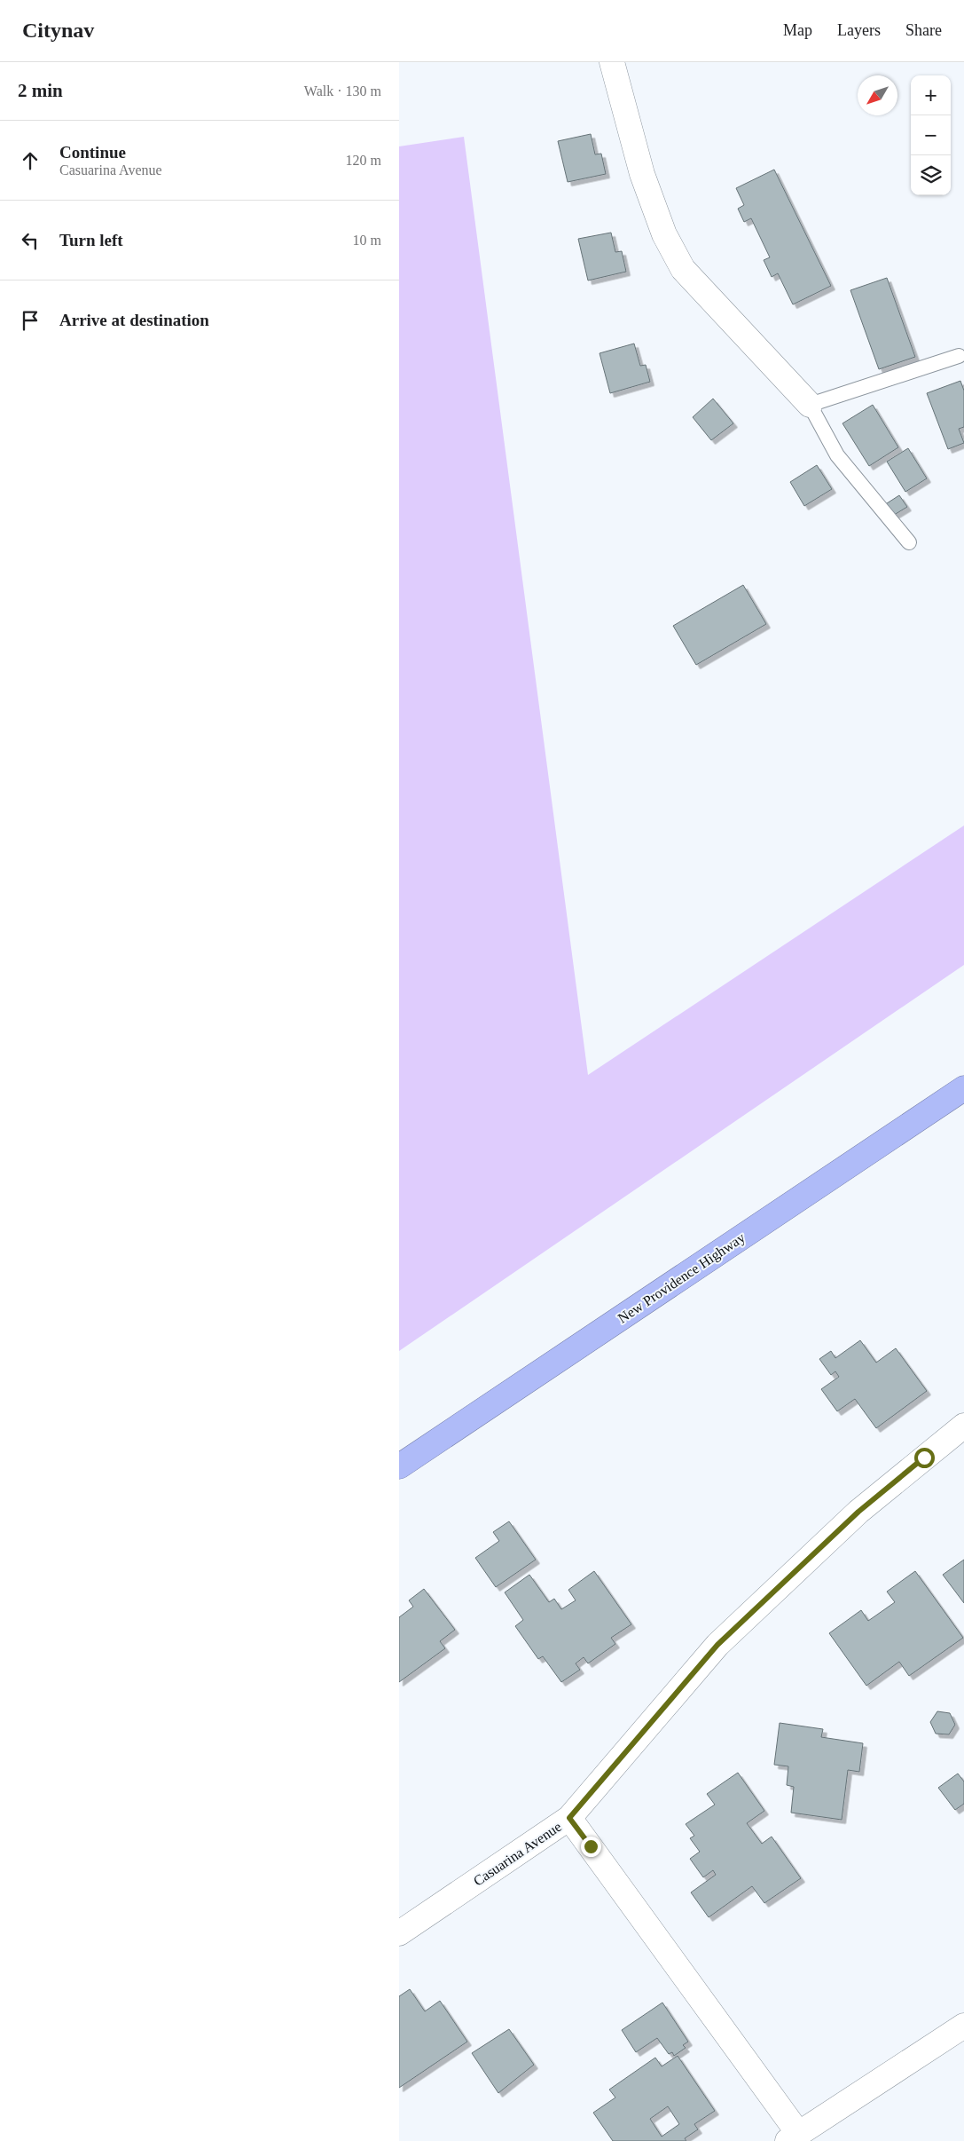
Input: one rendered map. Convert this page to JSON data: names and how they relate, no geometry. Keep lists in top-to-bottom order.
{
  "streets": {
    "highway": ["New Providence Highway"],
    "street": ["Casuarina Avenue"]
  },
  "north": "bottom left",
  "page": {
    "header": "Citynav",
    "nav": ["Map", "Layers", "Share"],
    "heading": ["2 min", "Walk · 130 m"],
    "map_buttons": ["+", "−"],
    "list": [
      ["Continue", "Casuarina Avenue", "120 m"],
      ["Turn left", "10 m"],
      "Arrive at destination"
    ]
  }
}
